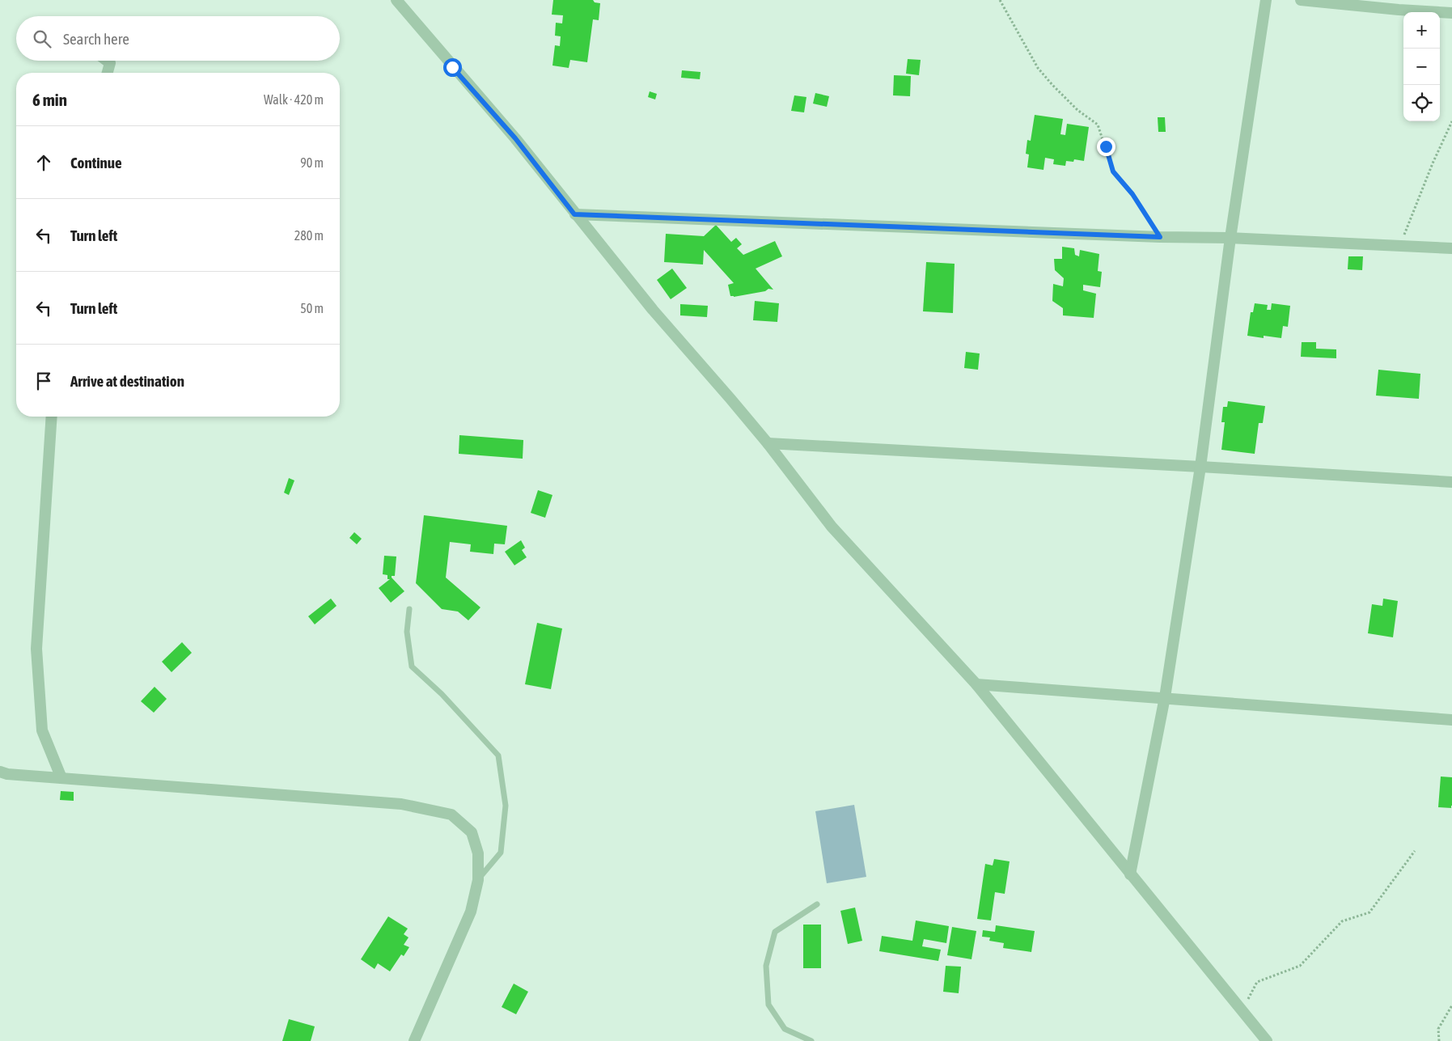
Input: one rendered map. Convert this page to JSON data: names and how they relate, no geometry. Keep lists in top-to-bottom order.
{
  "page": {
    "map_buttons": ["+", "−"],
    "search": "Search here",
    "heading": ["6 min", "Walk · 420 m"],
    "list": [
      ["Continue", "90 m"],
      ["Turn left", "280 m"],
      ["Turn left", "50 m"],
      "Arrive at destination"
    ]
  }
}
